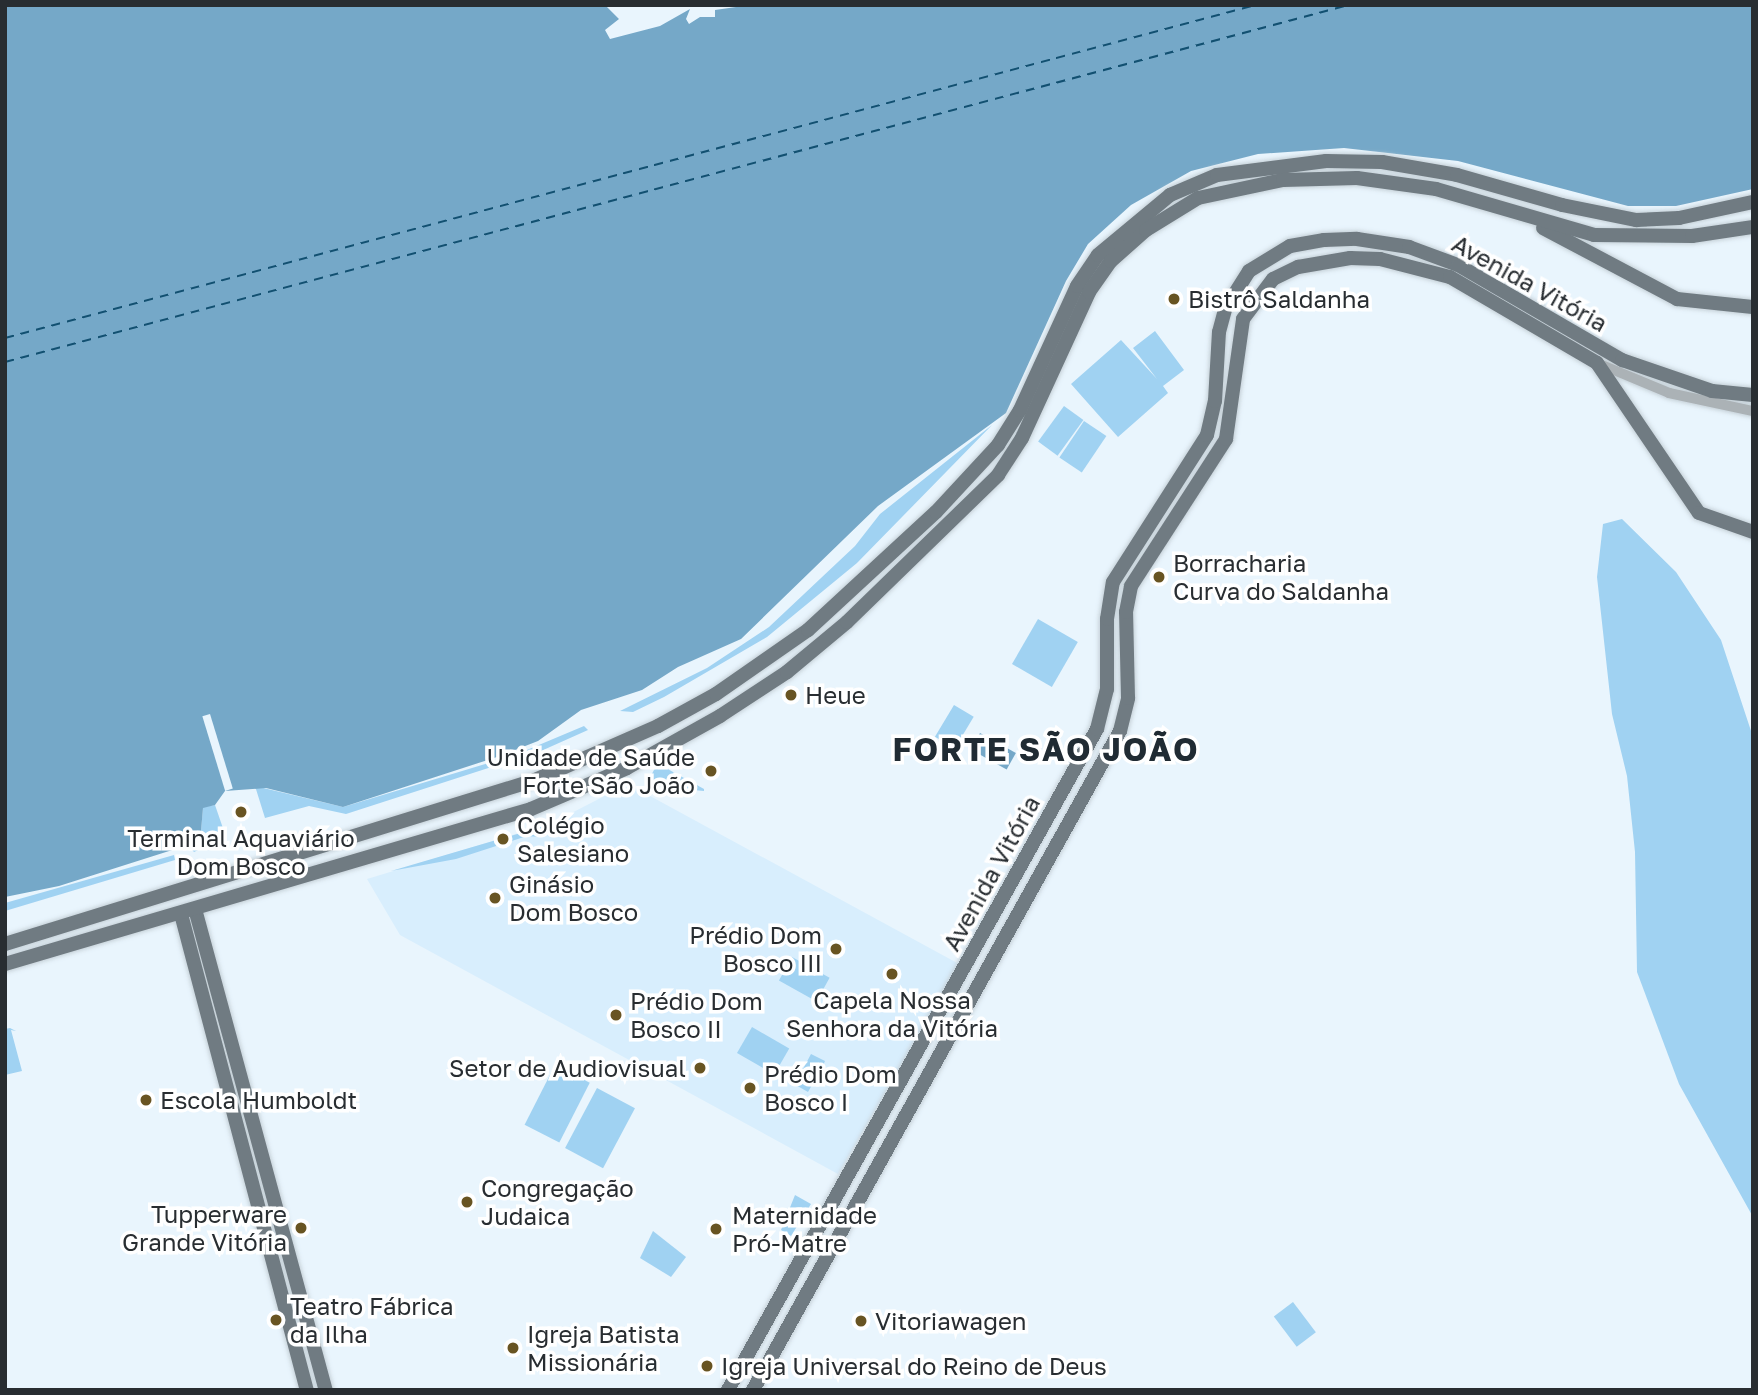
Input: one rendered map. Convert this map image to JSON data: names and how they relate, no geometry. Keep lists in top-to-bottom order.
{
  "streets": {
    "main road": ["Avenida Vitória"]
  },
  "districts": ["FORTE SÃO JOÃO"],
  "places": [
    "Bistrô Saldanha",
    "Borracharia Curva do Saldanha",
    "Heue",
    "Unidade de Saúde Forte São João",
    "Terminal Aquaviário Dom Bosco",
    "Colégio Salesiano",
    "Ginásio Dom Bosco",
    "Prédio Dom Bosco III",
    "Capela Nossa Senhora da Vitória",
    "Prédio Dom Bosco II",
    "Setor de Audiovisual",
    "Prédio Dom Bosco I",
    "Escola Humboldt",
    "Congregação Judaica",
    "Tupperware Grande Vitória",
    "Maternidade Pró-Matre",
    "Teatro Fábrica da Ilha",
    "Vitoriawagen",
    "Igreja Batista Missionária",
    "Igreja Universal do Reino de Deus"
  ]
}
